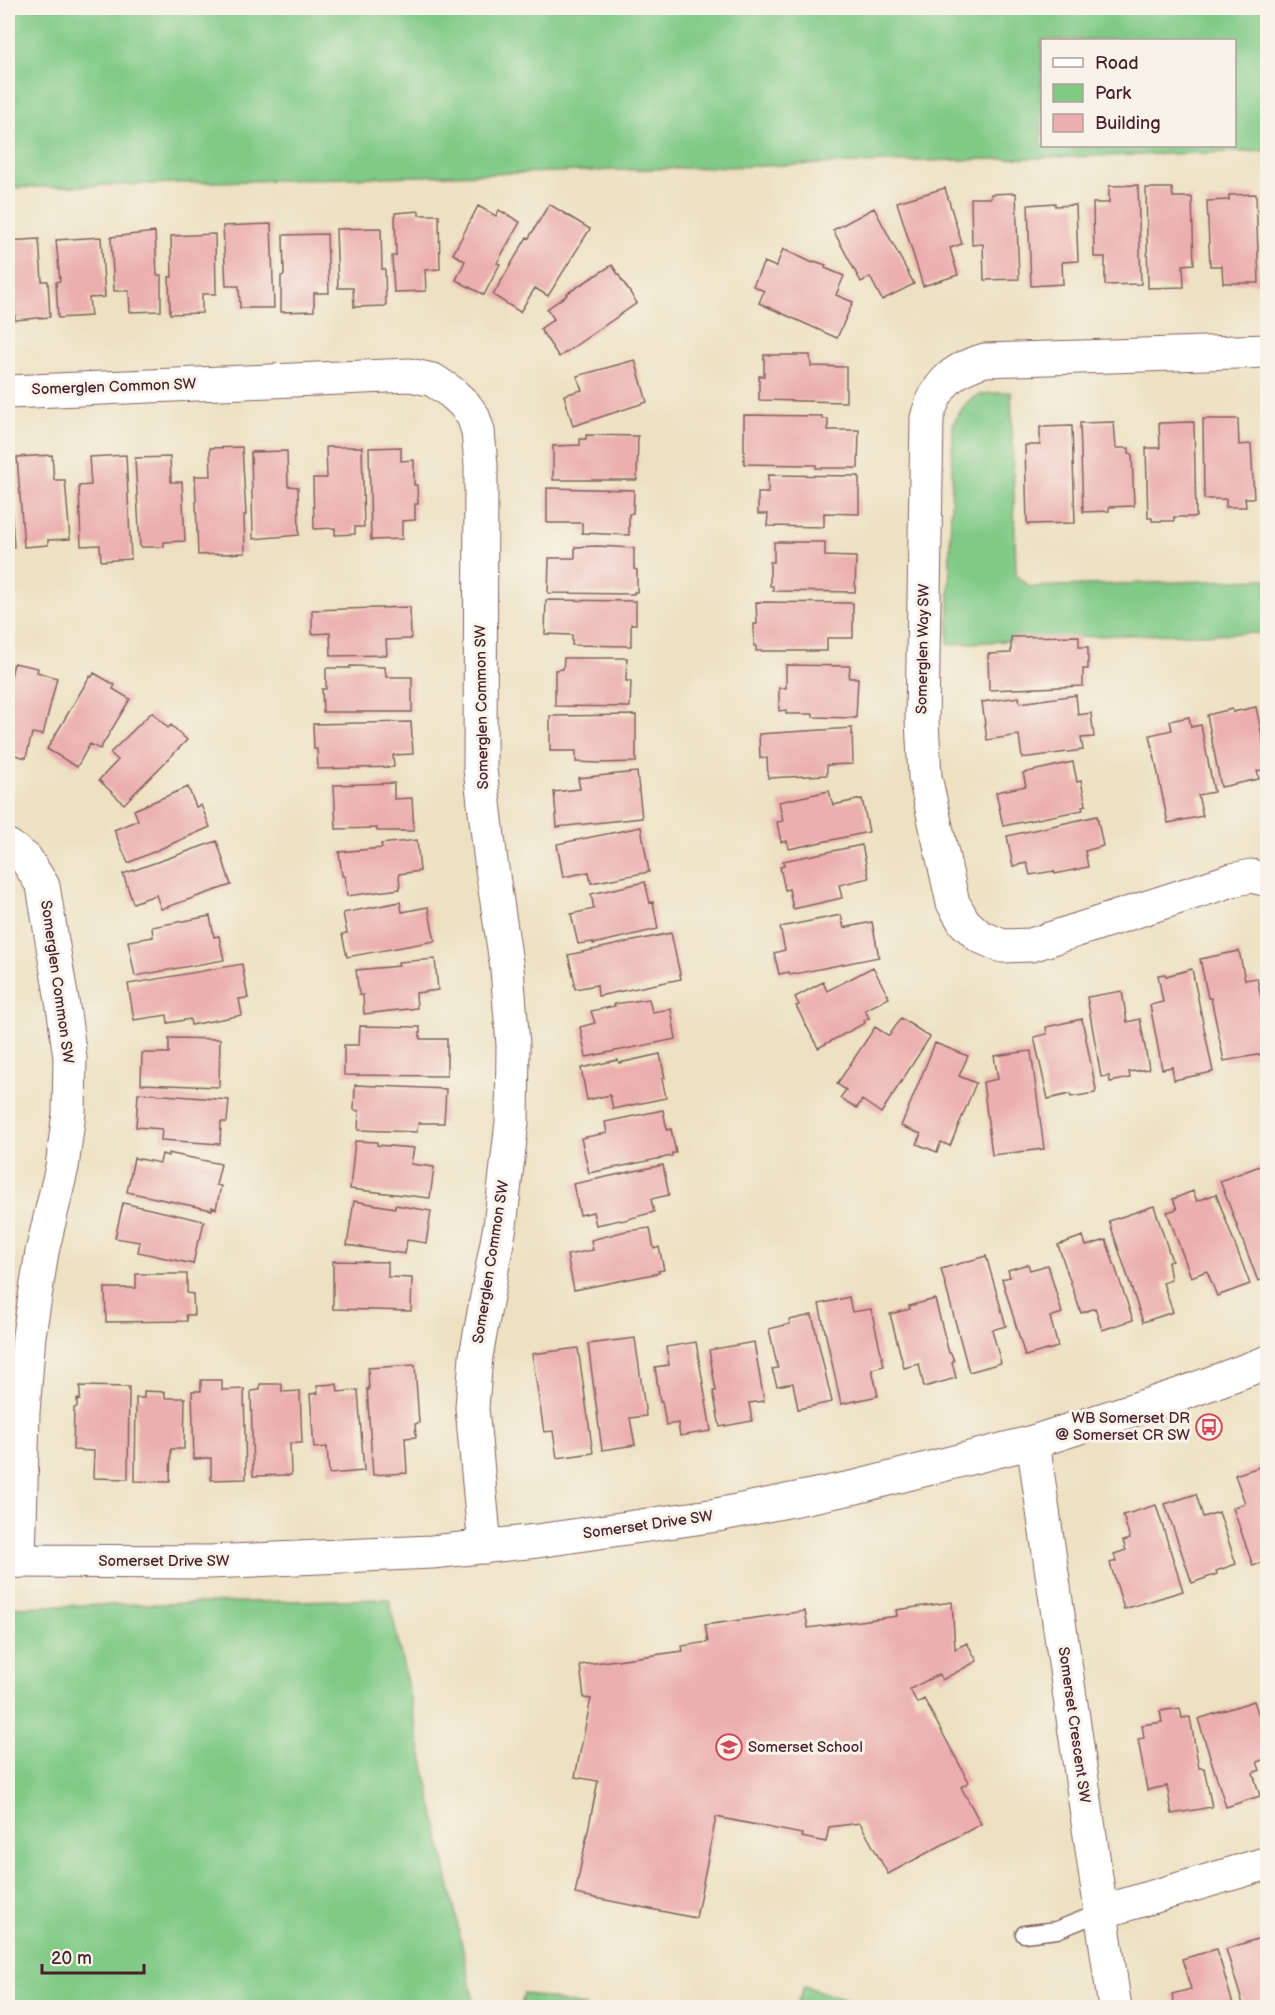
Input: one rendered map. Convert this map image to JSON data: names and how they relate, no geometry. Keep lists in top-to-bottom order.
{
  "streets": {
    "street": [
      "Somerglen Common SW",
      "Somerglen Way SW",
      "Somerset Drive SW",
      "Somerset Crescent SW"
    ]
  },
  "crossings": [
    ["Somerglen Common SW", "Somerset Drive SW"],
    ["Somerset Drive SW", "Somerset Crescent SW"]
  ],
  "places": {
    "bus stop": ["WB Somerset DR @ Somerset CR SW"],
    "school or university": ["Somerset School"]
  },
  "legend": ["Road", "Park", "Building"],
  "scale_bar": "20 m"
}
